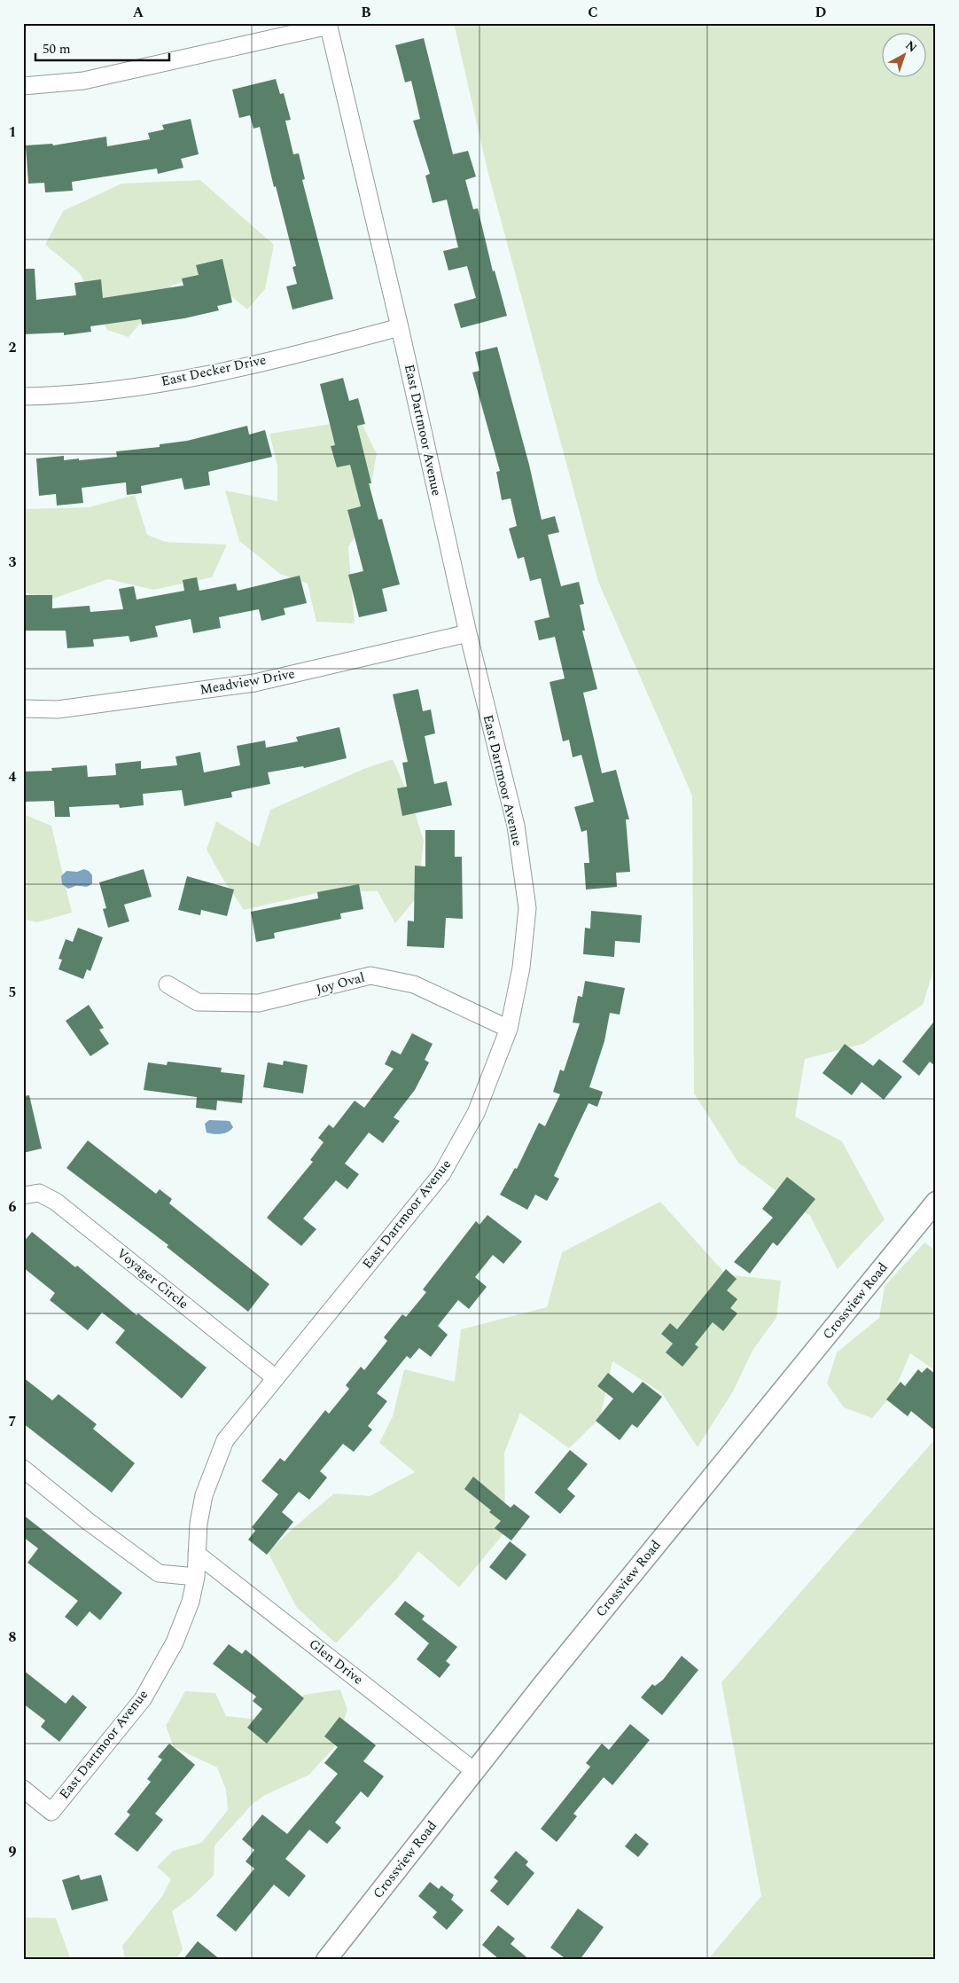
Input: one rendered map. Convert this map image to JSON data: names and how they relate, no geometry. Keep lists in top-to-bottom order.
{
  "streets": {
    "street": [
      "East Decker Drive",
      "East Dartmoor Avenue",
      "Meadview Drive",
      "Joy Oval",
      "Voyager Circle",
      "Crossview Road",
      "Glen Drive"
    ]
  },
  "crossings": [
    ["East Decker Drive", "East Dartmoor Avenue"],
    ["East Dartmoor Avenue", "Meadview Drive"],
    ["East Dartmoor Avenue", "Joy Oval"],
    ["East Dartmoor Avenue", "Voyager Circle"],
    ["East Dartmoor Avenue", "Glen Drive"],
    ["Crossview Road", "Glen Drive"]
  ],
  "scale_bar": "50 m",
  "north": "top right",
  "grid": {
    "columns": [
      "A",
      "B",
      "C",
      "D"
    ],
    "rows": [
      "1",
      "2",
      "3",
      "4",
      "5",
      "6",
      "7",
      "8",
      "9"
    ]
  }
}
